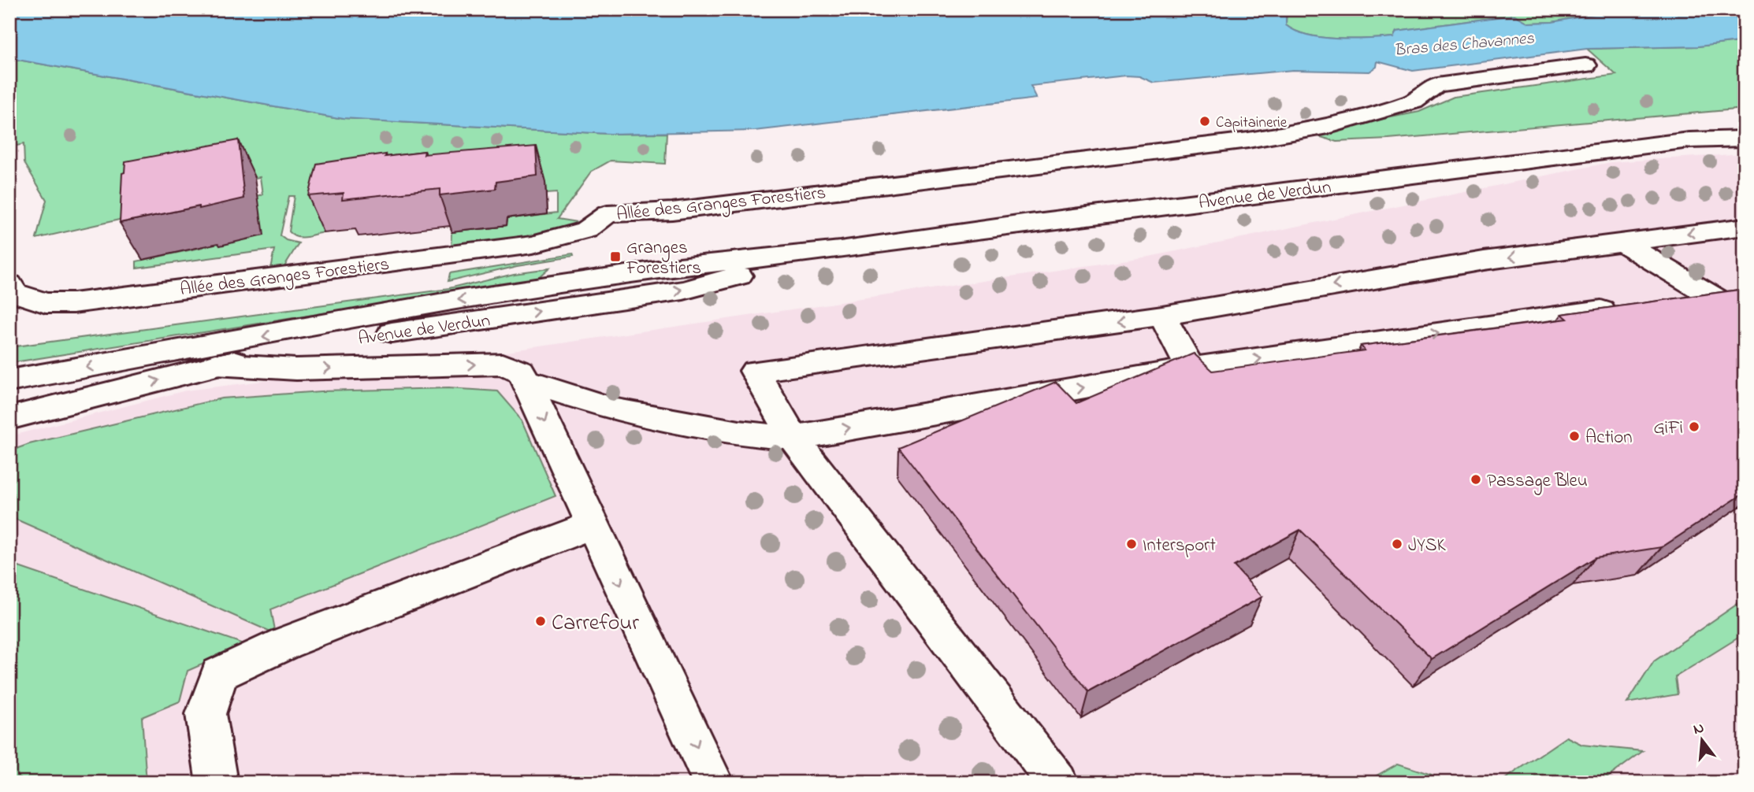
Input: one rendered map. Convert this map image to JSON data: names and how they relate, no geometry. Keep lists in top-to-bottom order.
{
  "streets": {
    "main road": ["Avenue de Verdun", "Allée des Granges Forestiers"]
  },
  "water": ["Bras des Chavannes"],
  "places": {
    "other": [
      "Capitainerie",
      "GiFi",
      "Action",
      "Passage Bleu",
      "Intersport",
      "JYSK",
      "Carrefour"
    ],
    "transit": ["Granges Forestiers"]
  },
  "north": "top"
}
